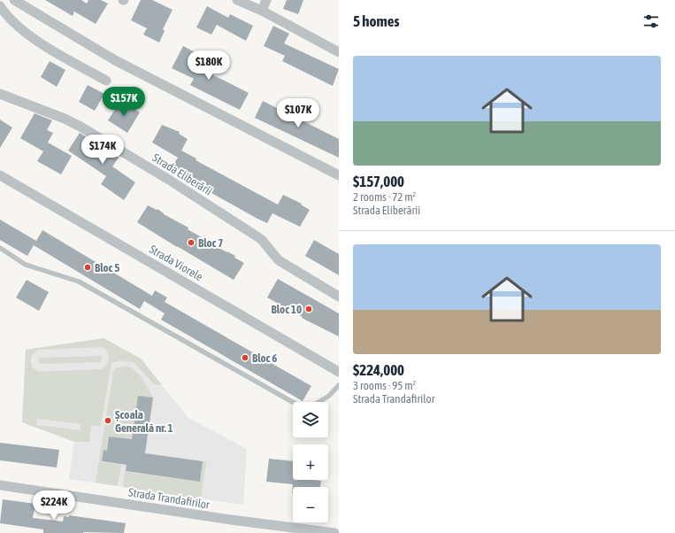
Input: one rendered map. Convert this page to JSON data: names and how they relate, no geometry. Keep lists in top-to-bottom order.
{
  "streets": {
    "street": ["Strada Eliberării", "Strada Viorele", "Strada Trandafirilor"]
  },
  "places": [
    "Bloc 7",
    "Bloc 5",
    "Bloc 10",
    "Bloc 6",
    "Școala Generală nr. 1"
  ],
  "page": {
    "heading": "5 homes",
    "list": [
      {
        "name": "$157,000",
        "note": "2 rooms · 72 m² · Strada Eliberării"
      },
      {
        "name": "$224,000",
        "note": "3 rooms · 95 m² · Strada Trandafirilor"
      }
    ],
    "price": [
      "$180K",
      "$157K",
      "$107K",
      "$174K",
      "$224K"
    ],
    "map_buttons": ["+", "−"]
  }
}
